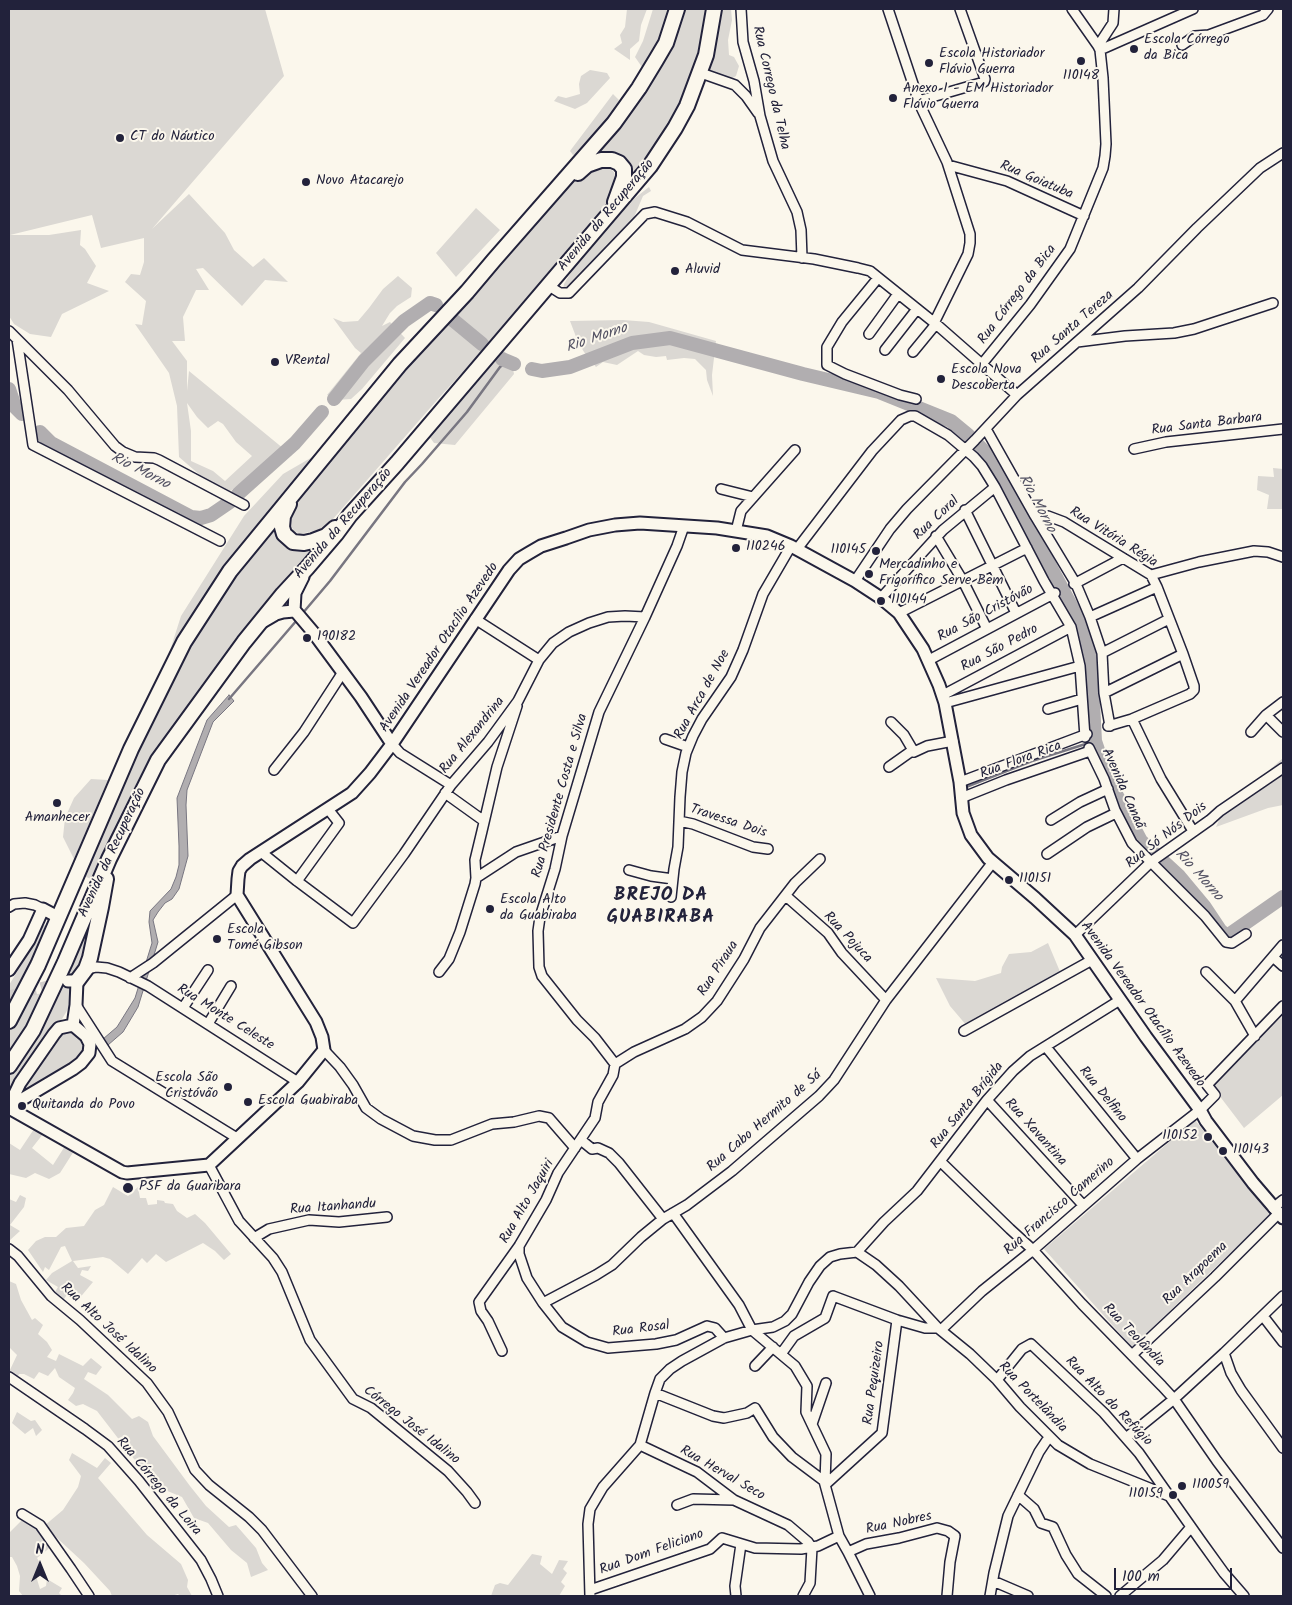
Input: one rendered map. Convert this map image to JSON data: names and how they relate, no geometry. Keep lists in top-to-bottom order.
{
  "streets": {
    "highway": ["Avenida da Recuperação"],
    "main road": ["Avenida Vereador Otacílio Azevedo"],
    "street": [
      "Rua Corrego da Telha",
      "Rua Goiatuba",
      "Rua Córrego da Bica",
      "Rua Santa Tereza",
      "Rua Santa Barbara",
      "Rua Coral",
      "Rua Vitória Régia",
      "Rua São Cristóvão",
      "Rua São Pedro",
      "Rua Arca de Noe",
      "Rua Alexandrina",
      "Rua Flora Rica",
      "Avenida Canaã",
      "Rua Presidente Costa e Silva",
      "Travessa Dois",
      "Rua Só Nós Dois",
      "Rua Pojuca",
      "Rua Piraua",
      "Rua Monte Celeste",
      "Rua Delfino",
      "Rua Santa Brígida",
      "Rua Cabo Hermito de Sá",
      "Rua Xavantina",
      "Rua Alto Jaquiri",
      "Rua Francisco Camerino",
      "Rua Itanhandu",
      "Rua Arapoema",
      "Rua Alto José Idalino",
      "Rua Rosal",
      "Rua Teolândia",
      "Rua Pequizeiro",
      "Rua Portelândia",
      "Rua Alto do Refúgio",
      "Córrego José Idalino",
      "Rua Herval Seco",
      "Rua Córrego da Loira",
      "Rua Nobres",
      "Rua Dom Feliciano"
    ]
  },
  "crossings": [
    ["Rua Goiatuba", "Rua Córrego da Bica"],
    ["Rua Santa Tereza", "Avenida Vereador Otacílio Azevedo"],
    ["Rua Santa Tereza", "Rua Arca de Noe"],
    ["Rua Santa Tereza", "Avenida Canaã"],
    ["Rua Coral", "Avenida Vereador Otacílio Azevedo"],
    ["Rua Vitória Régia", "Avenida Canaã"],
    ["Rua São Cristóvão", "Avenida Vereador Otacílio Azevedo"],
    ["Avenida Vereador Otacílio Azevedo", "Rua São Pedro"],
    ["Avenida Vereador Otacílio Azevedo", "Rua Arca de Noe"],
    ["Avenida Vereador Otacílio Azevedo", "Rua Flora Rica"],
    ["Avenida Vereador Otacílio Azevedo", "Rua Presidente Costa e Silva"],
    ["Avenida Vereador Otacílio Azevedo", "Rua Só Nós Dois"],
    ["Avenida Vereador Otacílio Azevedo", "Rua Santa Brígida"],
    ["Avenida Vereador Otacílio Azevedo", "Rua Cabo Hermito de Sá"],
    ["Avenida Vereador Otacílio Azevedo", "Rua Francisco Camerino"],
    ["Avenida Vereador Otacílio Azevedo", "Rua Arapoema"],
    ["Rua Arca de Noe", "Travessa Dois"],
    ["Rua Alexandrina", "Rua Presidente Costa e Silva"],
    ["Rua Flora Rica", "Avenida Canaã"],
    ["Avenida Canaã", "Rua Só Nós Dois"],
    ["Rua Presidente Costa e Silva", "Rua Piraua"],
    ["Rua Presidente Costa e Silva", "Rua Alto Jaquiri"],
    ["Rua Pojuca", "Rua Piraua"],
    ["Rua Pojuca", "Rua Cabo Hermito de Sá"],
    ["Rua Piraua", "Rua Alto Jaquiri"],
    ["Rua Delfino", "Rua Santa Brígida"],
    ["Rua Delfino", "Rua Francisco Camerino"],
    ["Rua Santa Brígida", "Rua Xavantina"],
    ["Rua Santa Brígida", "Rua Teolândia"],
    ["Rua Santa Brígida", "Rua Portelândia"],
    ["Rua Cabo Hermito de Sá", "Rua Rosal"],
    ["Rua Xavantina", "Rua Francisco Camerino"],
    ["Rua Alto Jaquiri", "Rua Rosal"],
    ["Rua Francisco Camerino", "Rua Teolândia"],
    ["Rua Francisco Camerino", "Rua Portelândia"],
    ["Rua Itanhandu", "Córrego José Idalino"],
    ["Rua Arapoema", "Rua Teolândia"],
    ["Rua Portelândia", "Rua Alto do Refúgio"],
    ["Rua Herval Seco", "Rua Dom Feliciano"]
  ],
  "districts": ["BREJO DA GUABIRABA"],
  "water": ["Rio Morno"],
  "places": [
    "Escola Córrego da Bica",
    "110148",
    "Escola Historiador Flávio Guerra",
    "Anexo I - EM Historiador Flávio Guerra",
    "CT do Náutico",
    "Novo Atacarejo",
    "Aluvid",
    "VRental",
    "Escola Nova Descoberta",
    "110246",
    "110145",
    "Mercadinho e Frigorífico Serve Bem",
    "110144",
    "190182",
    "Amanhecer",
    "110151",
    "Escola Alto da Guabiraba",
    "Escola Tomé Gibson",
    "Escola São Cristóvão",
    "Escola Guabiraba",
    "Quitanda do Povo",
    "110152",
    "110143",
    "PSF da Guaribara",
    "110059",
    "110159"
  ],
  "scale_bar": "100 m",
  "north": "top"
}
